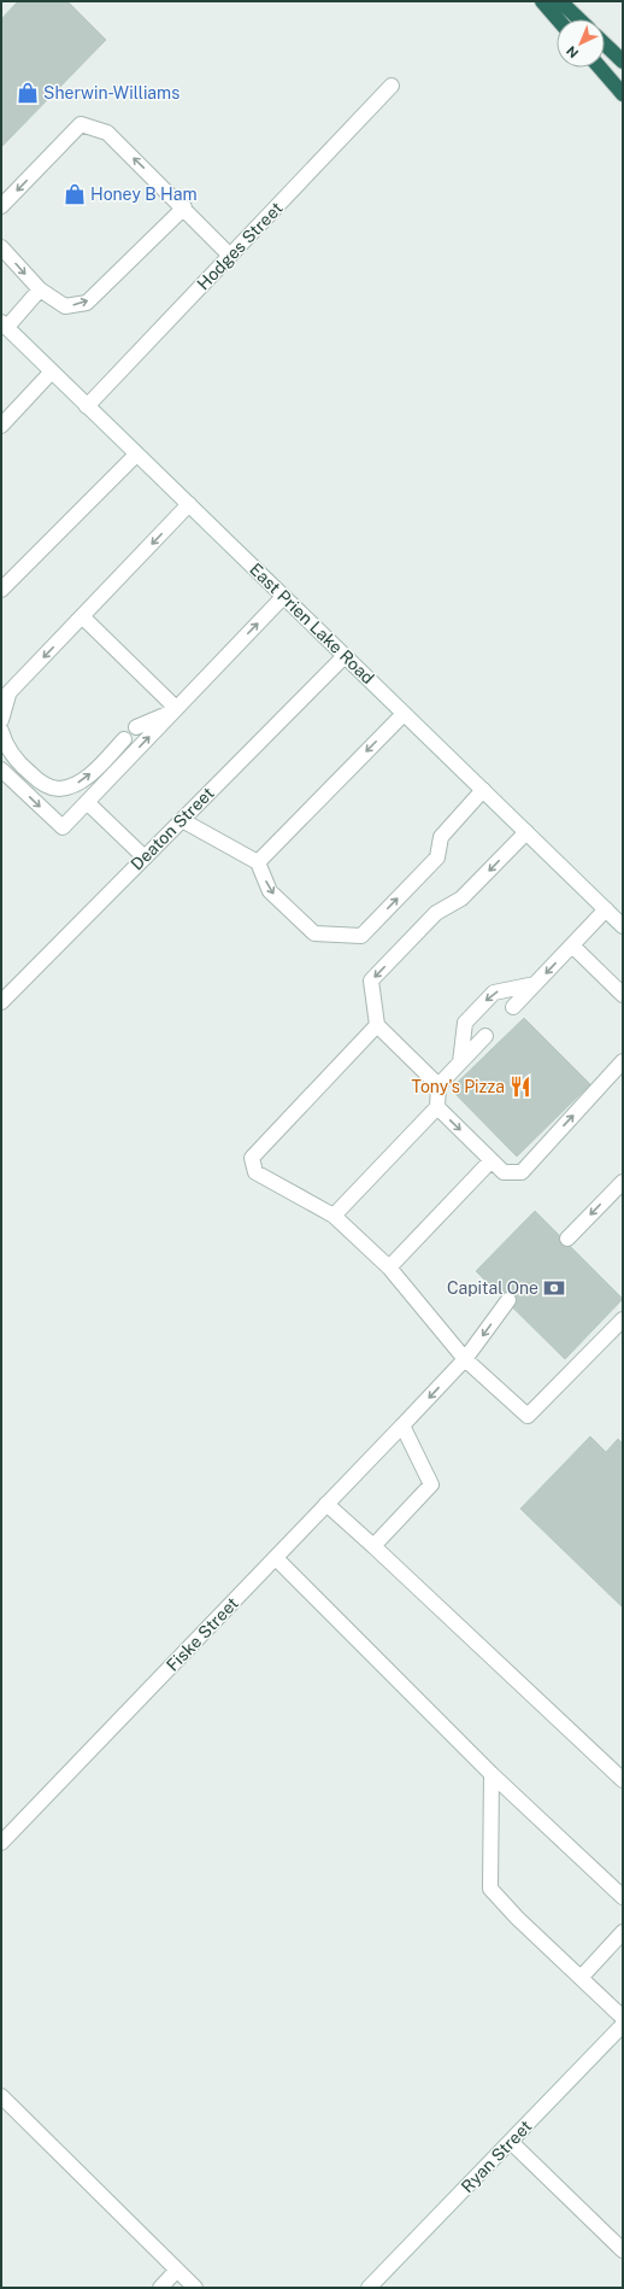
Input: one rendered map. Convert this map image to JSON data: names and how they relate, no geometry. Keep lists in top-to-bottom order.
{
  "streets": {
    "street": [
      "Hodges Street",
      "East Prien Lake Road",
      "Deaton Street",
      "Fiske Street",
      "Ryan Street"
    ]
  },
  "crossings": [
    ["Hodges Street", "East Prien Lake Road"],
    ["East Prien Lake Road", "Deaton Street"]
  ],
  "places": {
    "shop": ["Sherwin-Williams", "Honey B Ham"],
    "restaurant": ["Tony's Pizza"],
    "bank": ["Capital One"]
  },
  "north": "bottom left"
}
